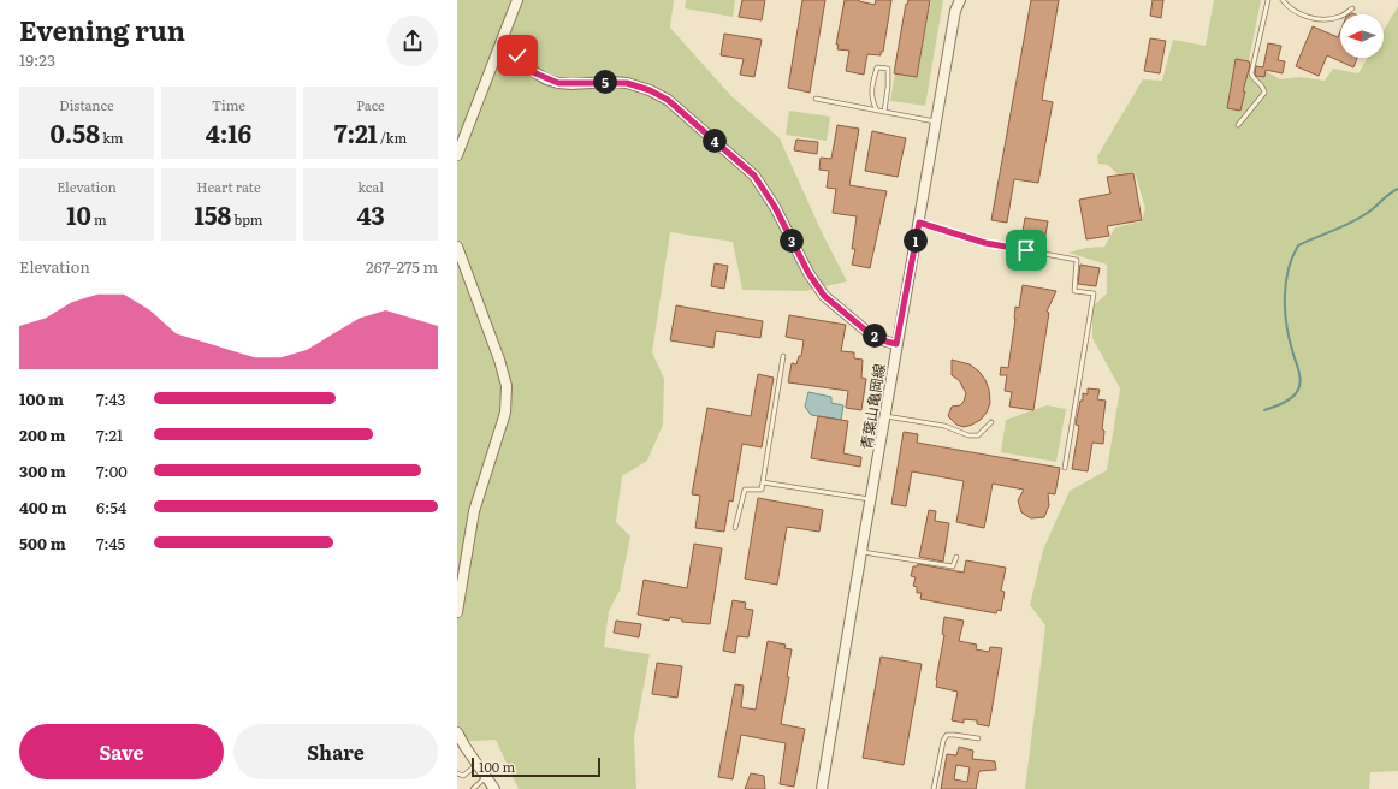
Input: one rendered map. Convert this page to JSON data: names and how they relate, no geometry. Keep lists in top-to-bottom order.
{
  "streets": {
    "street": ["青葉山亀岡線"]
  },
  "scale_bar": "100 m",
  "north": "left",
  "page": {
    "heading": ["Evening run", "19:23"],
    "pins": [
      "5",
      "4",
      "1",
      "3",
      "2"
    ],
    "stats": [
      ["Distance", "0.58 km"],
      ["Time", "4:16"],
      ["Pace", "7:21 /km"],
      ["Elevation", "10 m"],
      ["Heart rate", "158 bpm"],
      ["kcal", "43"]
    ],
    "chart": ["Elevation", "267–275 m"],
    "list": [
      {
        "name": "100 m",
        "note": "7:43"
      },
      {
        "name": "200 m",
        "note": "7:21"
      },
      {
        "name": "300 m",
        "note": "7:00"
      },
      {
        "name": "400 m",
        "note": "6:54"
      },
      {
        "name": "500 m",
        "note": "7:45"
      }
    ],
    "buttons": ["Save", "Share"],
    "scale": "100 m"
  }
}
